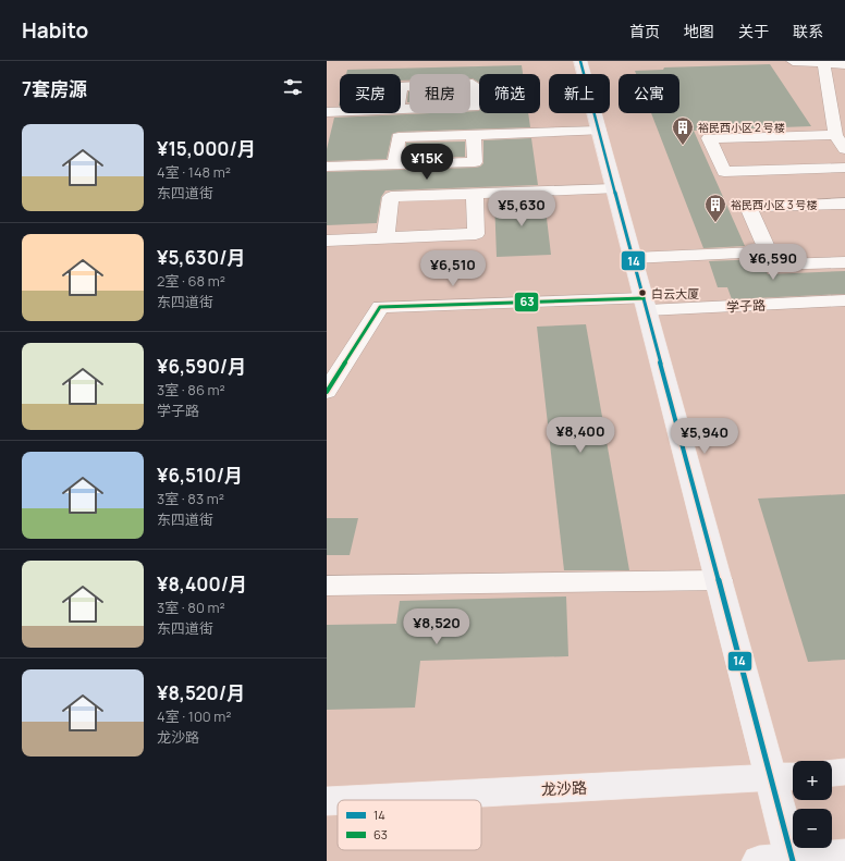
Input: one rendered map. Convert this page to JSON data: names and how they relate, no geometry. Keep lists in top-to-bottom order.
{
  "streets": {
    "main road": ["龙沙路"],
    "street": ["学子路"]
  },
  "places": {
    "building": ["裕民西小区 2 号楼", "裕民西小区 3 号楼"],
    "other": ["白云大厦"]
  },
  "lines": ["transit line 14", "transit line 63"],
  "legend": ["14", "63"],
  "page": {
    "header": "Habito",
    "nav": [
      "首页",
      "地图",
      "关于",
      "联系"
    ],
    "heading": "7套房源",
    "chip": [
      "买房",
      "租房",
      "筛选",
      "新上",
      "公寓"
    ],
    "list": [
      {
        "name": "¥15,000/月",
        "note": "4室 · 148 m² · 东四道街"
      },
      {
        "name": "¥5,630/月",
        "note": "2室 · 68 m² · 东四道街"
      },
      {
        "name": "¥6,590/月",
        "note": "3室 · 86 m² · 学子路"
      },
      {
        "name": "¥6,510/月",
        "note": "3室 · 83 m² · 东四道街"
      },
      {
        "name": "¥8,400/月",
        "note": "3室 · 80 m² · 东四道街"
      },
      {
        "name": "¥8,520/月",
        "note": "4室 · 100 m² · 龙沙路"
      }
    ],
    "price": [
      "¥15K",
      "¥5,630",
      "¥6,590",
      "¥6,510",
      "¥8,400",
      "¥5,940",
      "¥8,520"
    ],
    "map_buttons": ["+", "−"]
  }
}
